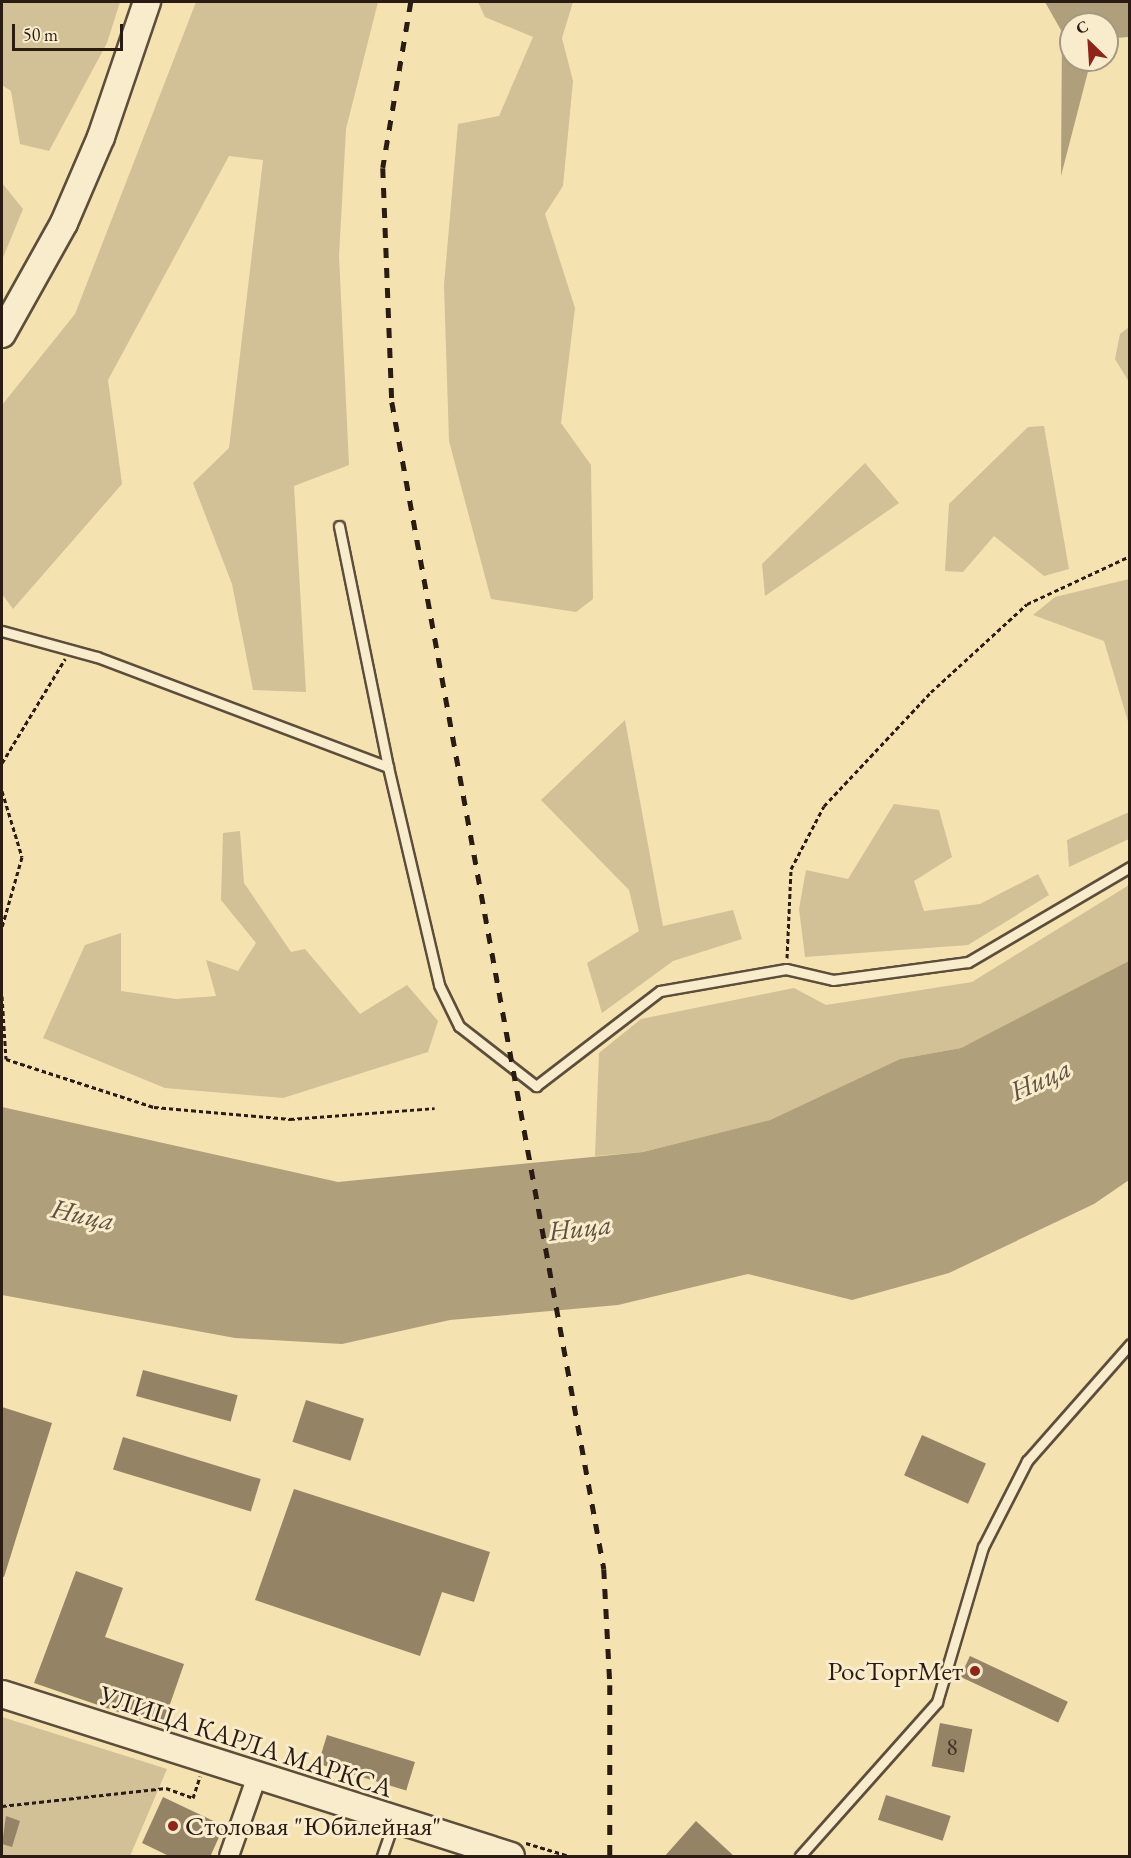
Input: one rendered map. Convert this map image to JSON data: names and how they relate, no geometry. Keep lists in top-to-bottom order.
{
  "streets": {
    "street": ["УЛИЦА КАРЛА МАРКСА"]
  },
  "water": ["Ница"],
  "places": ["РосТоргМет", "Столовая \"Юбилейная\""],
  "house_numbers": ["8"],
  "scale_bar": "50 m",
  "north": "top left"
}
